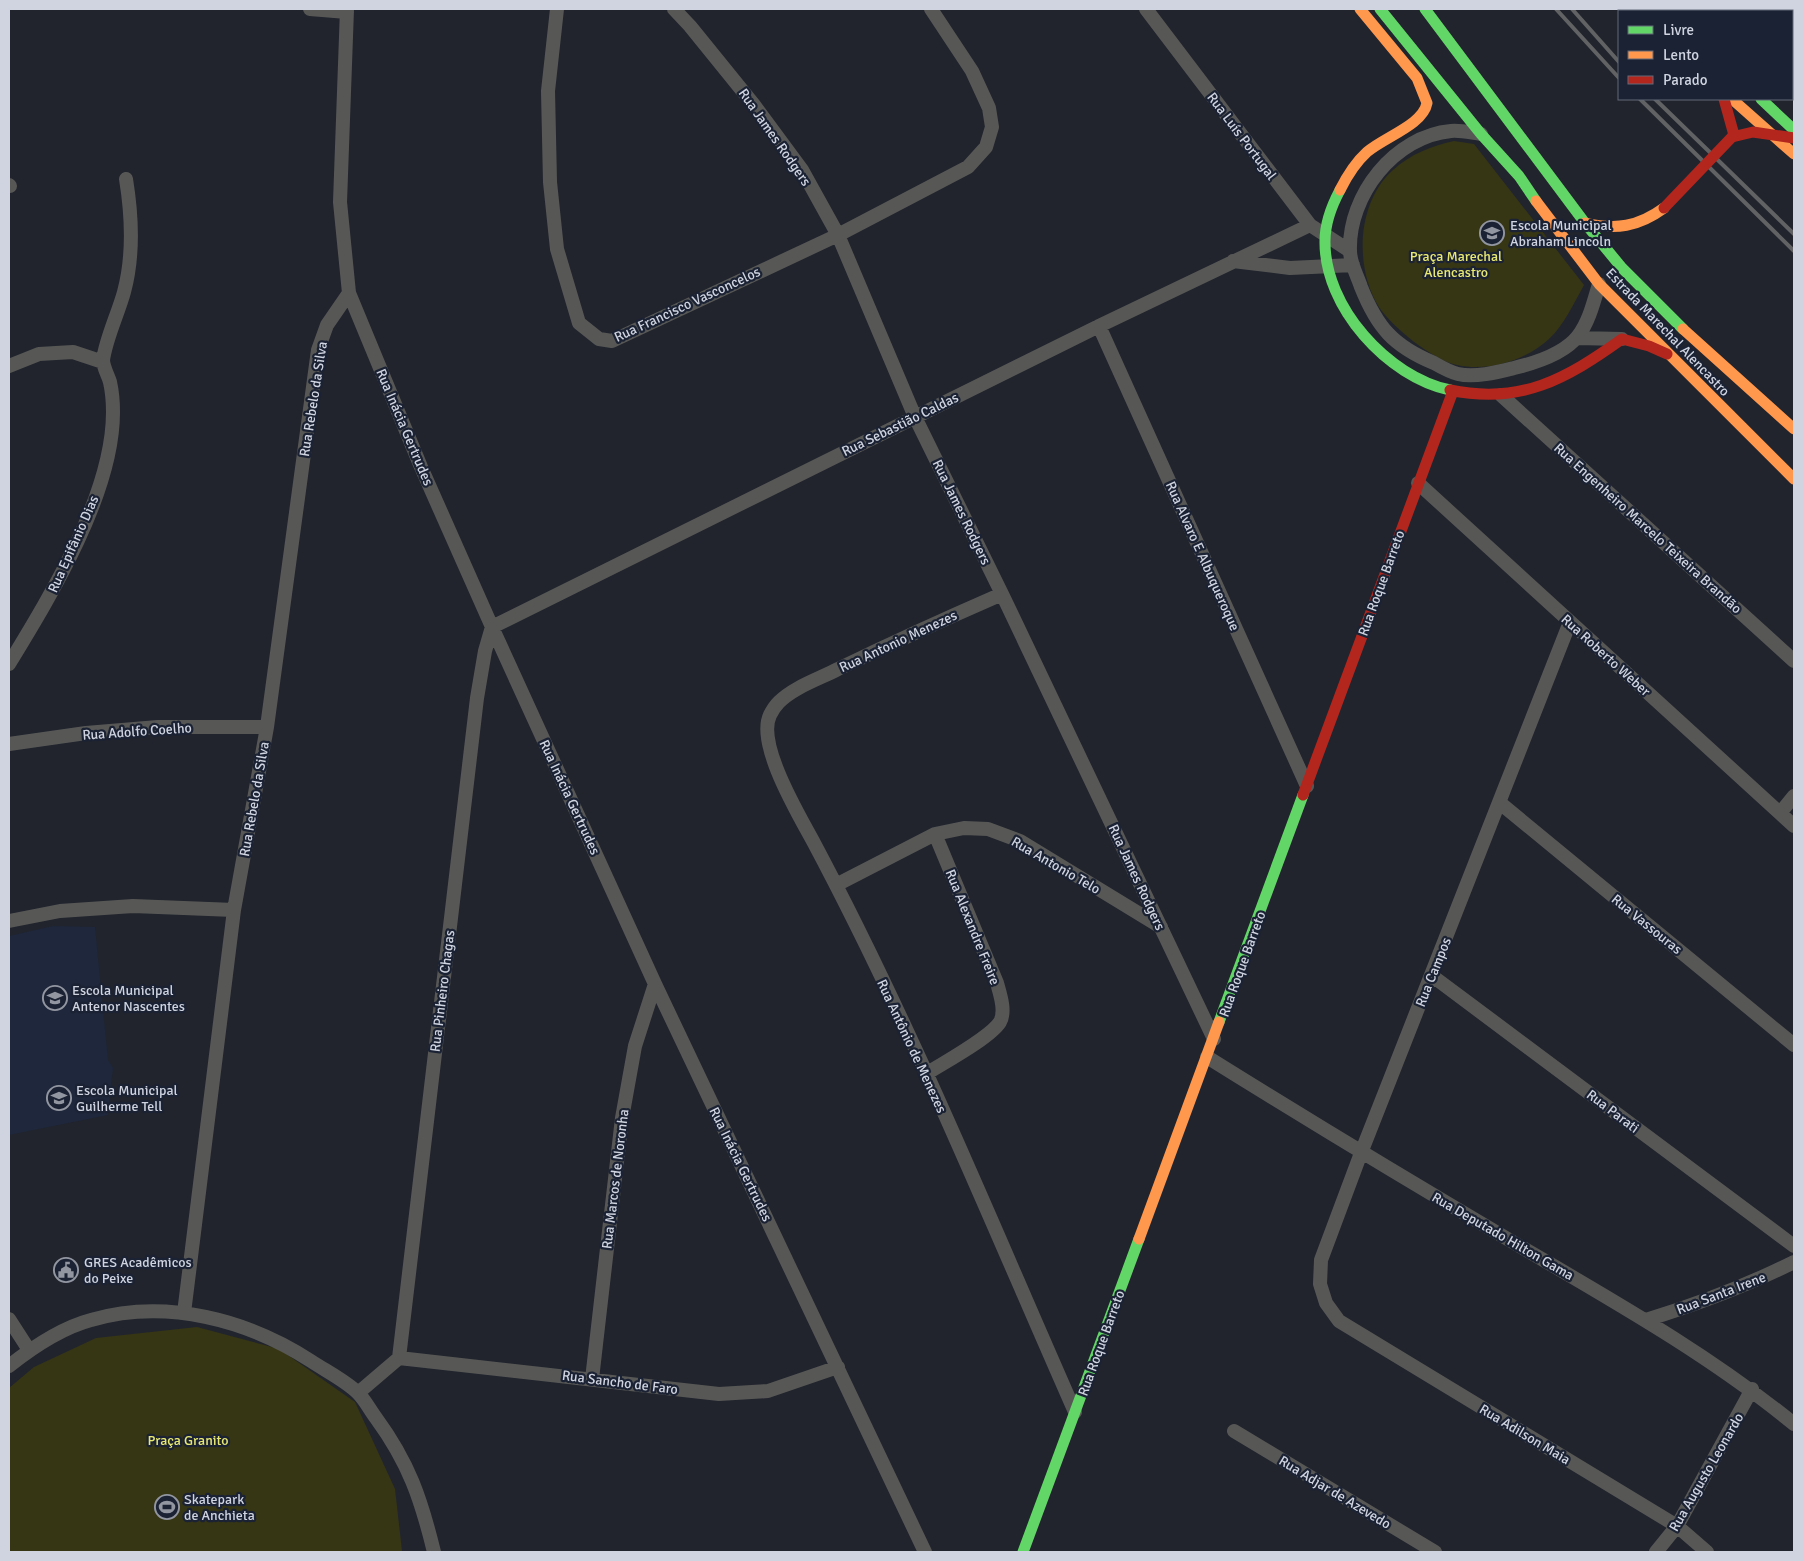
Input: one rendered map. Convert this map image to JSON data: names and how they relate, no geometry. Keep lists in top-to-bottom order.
{
  "streets": {
    "street": [
      "Rua Luís Portugal",
      "Rua James Rodgers",
      "Rua Francisco Vasconcelos",
      "Estrada Marechal Alencastro",
      "Rua Rebelo da Silva",
      "Rua Sebastião Caldas",
      "Rua Inácia Gertrudes",
      "Rua Engenheiro Marcelo Teixeira Brandão",
      "Rua Epifânio Dias",
      "Rua Alvaro E Albuqueroque",
      "Rua Roque Barreto",
      "Rua Antonio Menezes",
      "Rua Roberto Weber",
      "Rua Adolfo Coelho",
      "Rua Antonio Telo",
      "Rua Vassouras",
      "Rua Alexandre Freire",
      "Rua Campos",
      "Rua Pinheiro Chagas",
      "Rua Antônio de Menezes",
      "Rua Parati",
      "Rua Marcos de Noronha",
      "Rua Deputado Hilton Gama",
      "Rua Santa Irene",
      "Rua Sancho de Faro",
      "Rua Adilson Maia",
      "Rua Augusto Leonardo",
      "Rua Adjar de Azevedo"
    ]
  },
  "crossings": [
    ["Rua Luís Portugal", "Rua Sebastião Caldas"],
    ["Rua James Rodgers", "Rua Francisco Vasconcelos"],
    ["Rua James Rodgers", "Rua Sebastião Caldas"],
    ["Rua James Rodgers", "Rua Roque Barreto"],
    ["Rua James Rodgers", "Rua Antonio Menezes"],
    ["Rua James Rodgers", "Rua Antonio Telo"],
    ["Rua Rebelo da Silva", "Rua Inácia Gertrudes"],
    ["Rua Rebelo da Silva", "Rua Adolfo Coelho"],
    ["Rua Sebastião Caldas", "Rua Inácia Gertrudes"],
    ["Rua Sebastião Caldas", "Rua Alvaro E Albuqueroque"],
    ["Rua Sebastião Caldas", "Rua Pinheiro Chagas"],
    ["Rua Inácia Gertrudes", "Rua Pinheiro Chagas"],
    ["Rua Inácia Gertrudes", "Rua Marcos de Noronha"],
    ["Rua Inácia Gertrudes", "Rua Sancho de Faro"],
    ["Rua Alvaro E Albuqueroque", "Rua Roque Barreto"],
    ["Rua Roque Barreto", "Rua Roberto Weber"],
    ["Rua Roque Barreto", "Rua Antônio de Menezes"],
    ["Rua Roque Barreto", "Rua Deputado Hilton Gama"],
    ["Rua Antonio Menezes", "Rua Antônio de Menezes"],
    ["Rua Roberto Weber", "Rua Campos"],
    ["Rua Antonio Telo", "Rua Alexandre Freire"],
    ["Rua Antonio Telo", "Rua Antônio de Menezes"],
    ["Rua Vassouras", "Rua Campos"],
    ["Rua Alexandre Freire", "Rua Antônio de Menezes"],
    ["Rua Campos", "Rua Parati"],
    ["Rua Campos", "Rua Deputado Hilton Gama"],
    ["Rua Campos", "Rua Adilson Maia"],
    ["Rua Pinheiro Chagas", "Rua Sancho de Faro"],
    ["Rua Marcos de Noronha", "Rua Sancho de Faro"],
    ["Rua Deputado Hilton Gama", "Rua Santa Irene"],
    ["Rua Deputado Hilton Gama", "Rua Augusto Leonardo"],
    ["Rua Adilson Maia", "Rua Augusto Leonardo"]
  ],
  "parks": ["Praça Marechal Alencastro", "Praça Granito"],
  "places": {
    "school or university": ["Escola Municipal Abraham Lincoln", "Escola Municipal Antenor Nascentes", "Escola Municipal Guilherme Tell"],
    "public building": ["GRES Acadêmicos do Peixe"],
    "sports": ["Skatepark de Anchieta"]
  },
  "legend": ["Livre", "Lento", "Parado"]
}
